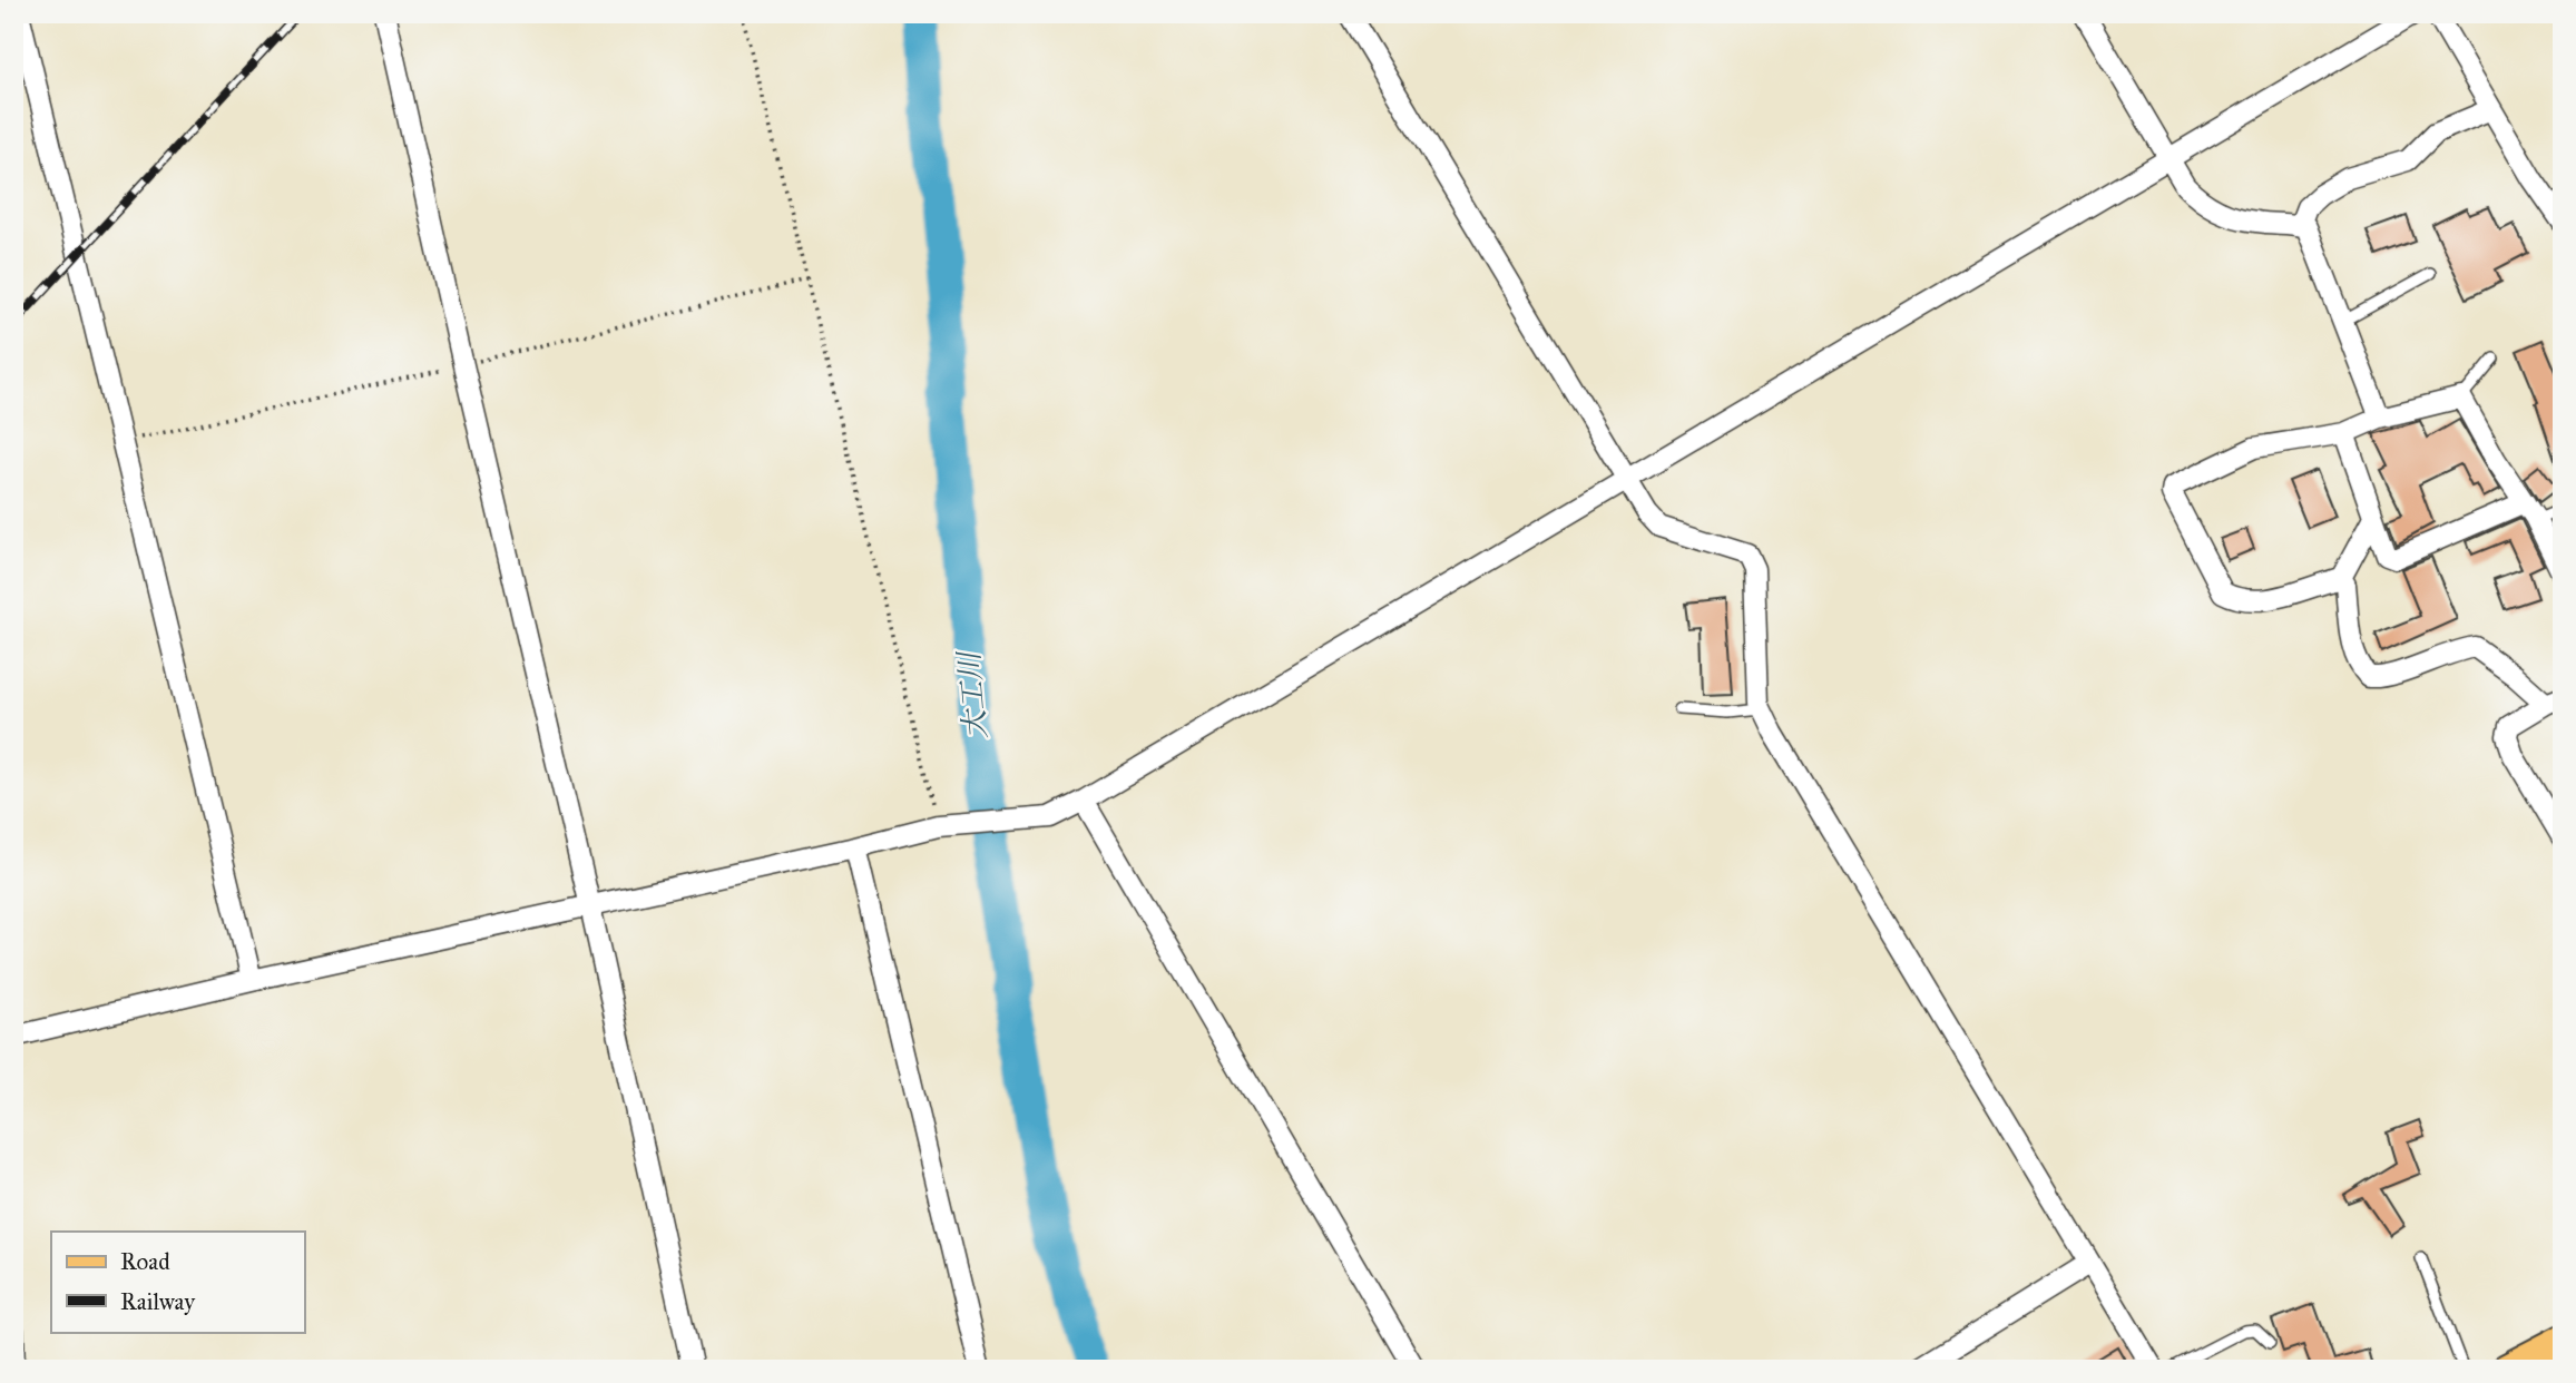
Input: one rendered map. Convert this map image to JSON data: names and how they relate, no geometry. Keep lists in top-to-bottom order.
{
  "water": ["大工川"],
  "legend": ["Road", "Railway"]
}
